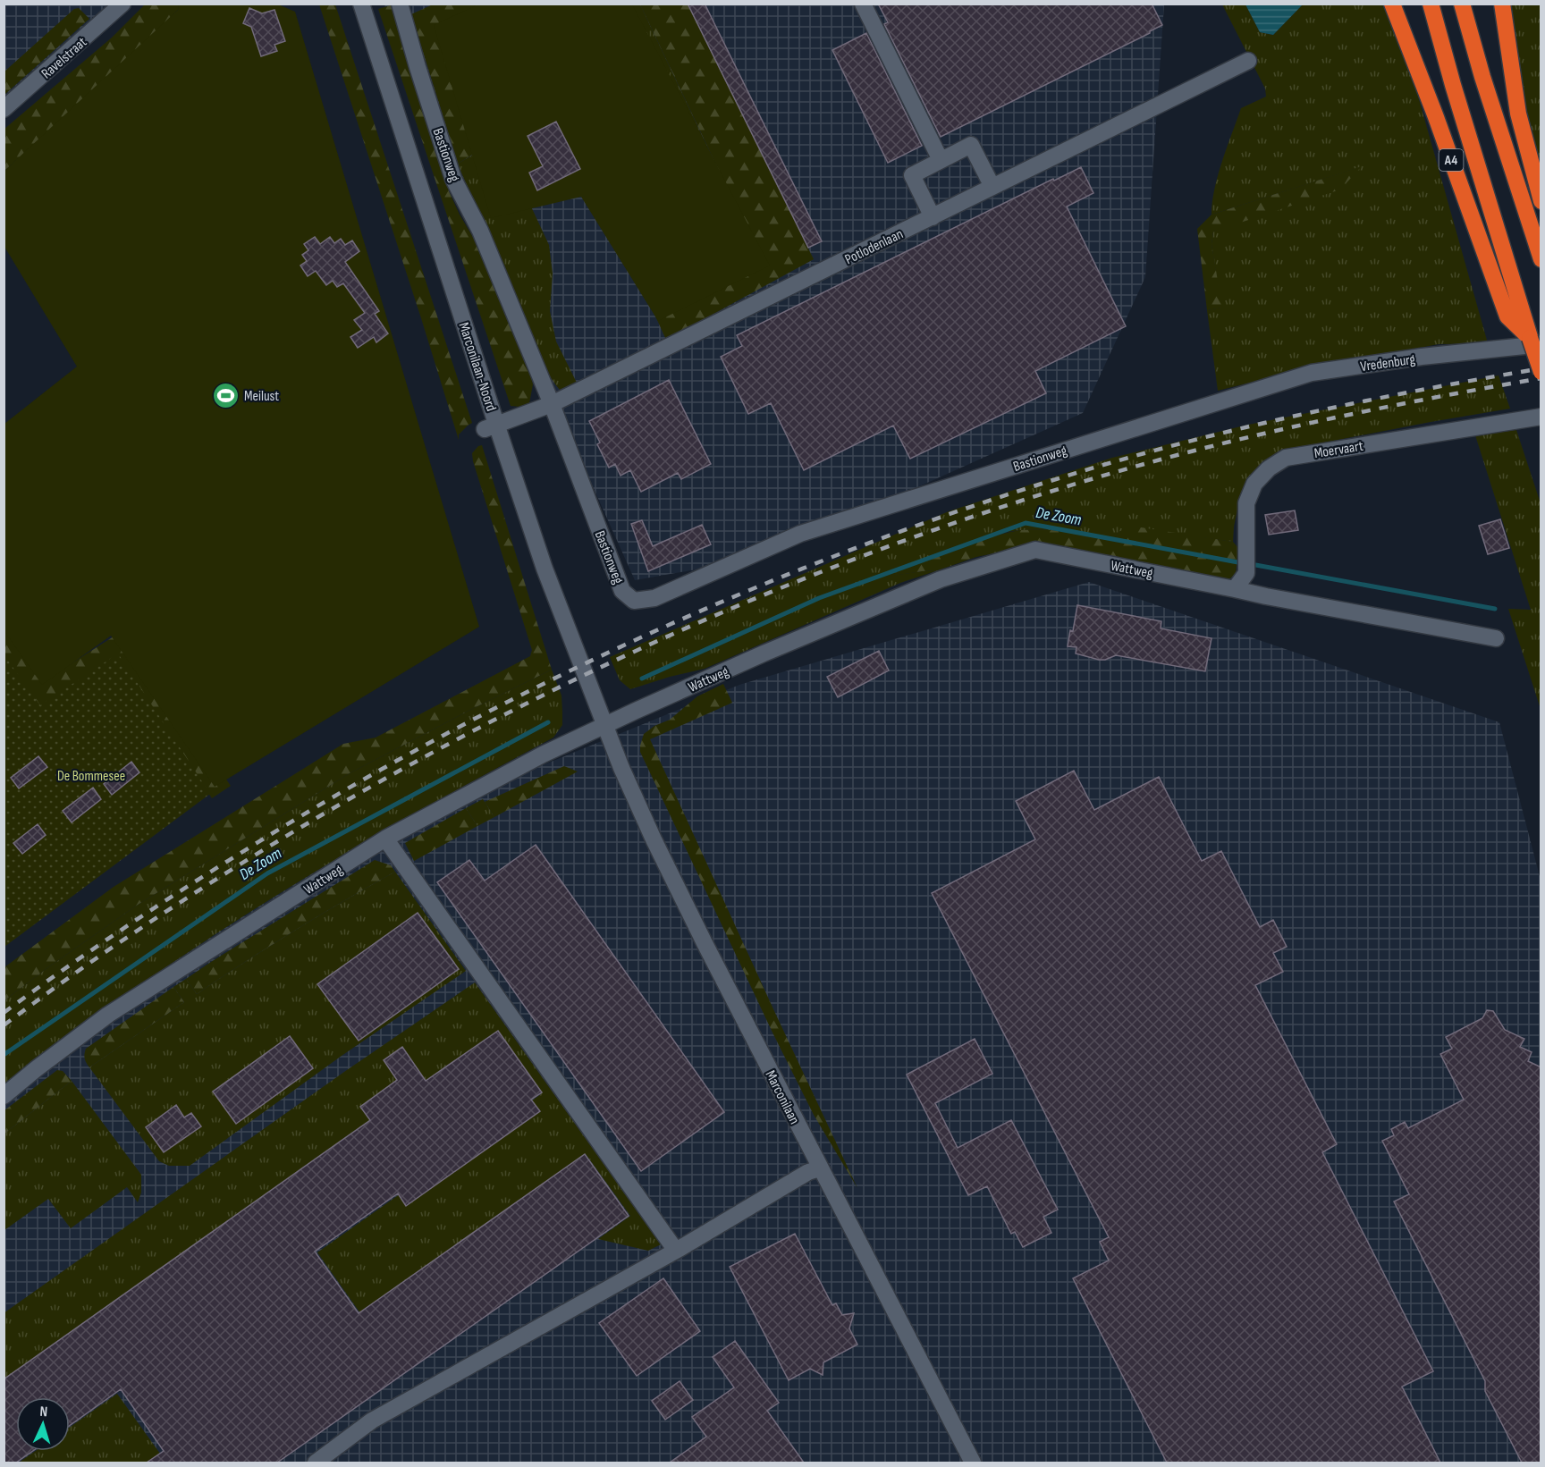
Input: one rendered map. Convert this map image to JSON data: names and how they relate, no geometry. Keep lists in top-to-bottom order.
{
  "streets": {
    "highway": ["A4"],
    "street": [
      "Ravelstraat",
      "Bastionweg",
      "Potlodenlaan",
      "Vredenburg",
      "Marconilaan-Noord",
      "Moervaart",
      "Wattweg",
      "Marconilaan"
    ]
  },
  "crossings": [
    ["Bastionweg", "Potlodenlaan"],
    ["Bastionweg", "Vredenburg"],
    ["A4", "Vredenburg"],
    ["Potlodenlaan", "Marconilaan-Noord"],
    ["Marconilaan-Noord", "Wattweg"],
    ["Marconilaan-Noord", "Marconilaan"],
    ["Moervaart", "Wattweg"],
    ["Wattweg", "Marconilaan"]
  ],
  "water": ["De Zoom"],
  "parks": ["De Bommesee"],
  "places": {
    "sports": ["Meilust"]
  },
  "north": "top"
}
